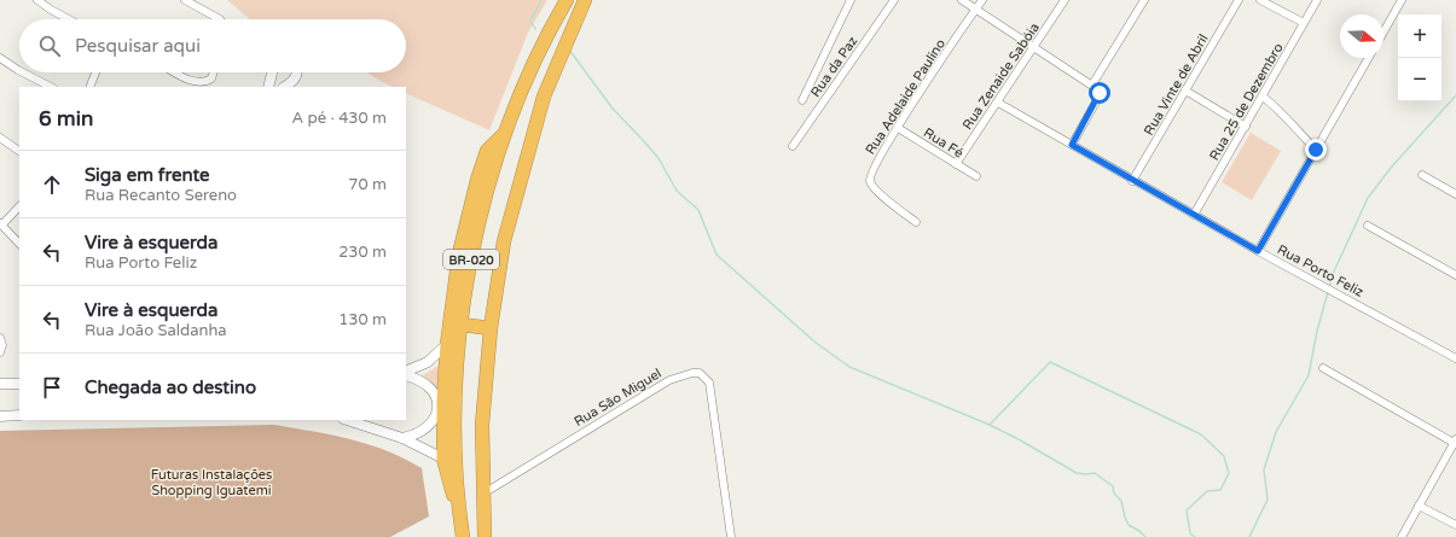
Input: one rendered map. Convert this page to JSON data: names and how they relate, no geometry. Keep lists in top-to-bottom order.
{
  "streets": {
    "highway": ["BR-020"],
    "street": [
      "Rua da Paz",
      "Rua Zenaide Sabóia",
      "Rua Vinte de Abril",
      "Rua Adelaide Paulino",
      "Rua 25 de Dezembro",
      "Rua Fé",
      "Rua Porto Feliz",
      "Rua São Miguel"
    ]
  },
  "crossings": [
    ["Rua Zenaide Sabóia", "Rua Fé"],
    ["Rua Zenaide Sabóia", "Rua Porto Feliz"],
    ["Rua Vinte de Abril", "Rua Porto Feliz"],
    ["Rua Adelaide Paulino", "Rua Fé"],
    ["Rua 25 de Dezembro", "Rua Porto Feliz"],
    ["BR-020", "Rua São Miguel"]
  ],
  "parks": ["Futuras Instalações Shopping Iguatemi"],
  "north": "right",
  "page": {
    "map_buttons": ["+", "−"],
    "search": "Pesquisar aqui",
    "heading": ["6 min", "A pé · 430 m"],
    "list": [
      ["Siga em frente", "Rua Recanto Sereno", "70 m"],
      ["Vire à esquerda", "Rua Porto Feliz", "230 m"],
      ["Vire à esquerda", "Rua João Saldanha", "130 m"],
      "Chegada ao destino"
    ]
  }
}
